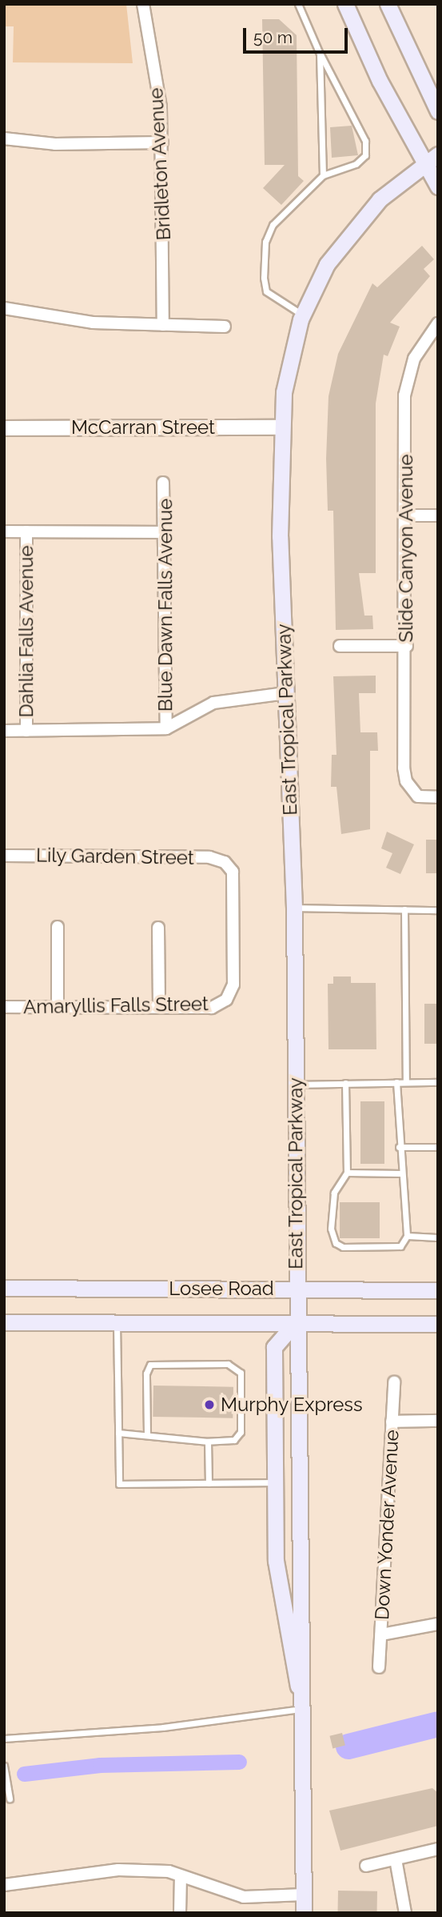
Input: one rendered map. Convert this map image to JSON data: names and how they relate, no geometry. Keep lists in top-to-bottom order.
{
  "streets": {
    "main road": ["East Tropical Parkway", "Losee Road"],
    "street": [
      "Bridleton Avenue",
      "McCarran Street",
      "Slide Canyon Avenue",
      "Blue Dawn Falls Avenue",
      "Dahlia Falls Avenue",
      "Lily Garden Street",
      "Amaryllis Falls Street",
      "Down Yonder Avenue"
    ]
  },
  "crossings": [
    ["McCarran Street", "East Tropical Parkway"],
    ["East Tropical Parkway", "Losee Road"],
    ["Lily Garden Street", "Amaryllis Falls Street"]
  ],
  "places": ["Murphy Express"],
  "scale_bar": "50 m"
}
